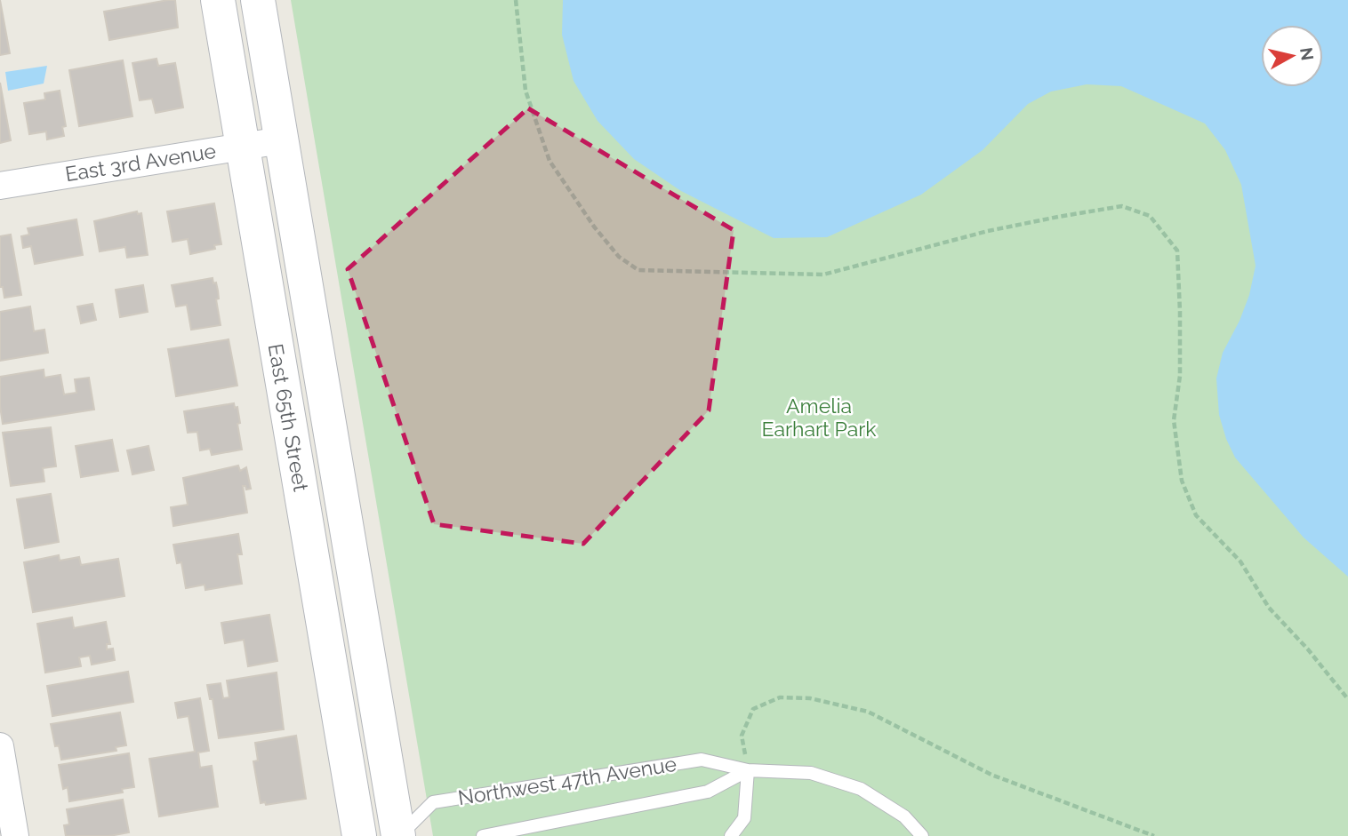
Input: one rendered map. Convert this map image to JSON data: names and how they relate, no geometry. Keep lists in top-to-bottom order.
{
  "streets": {
    "main road": ["East 65th Street"],
    "street": ["East 3rd Avenue"],
    "lane": ["Northwest 47th Avenue"]
  },
  "crossings": [
    ["East 3rd Avenue", "East 65th Street"],
    ["East 65th Street", "Northwest 47th Avenue"]
  ],
  "parks": ["Amelia Earhart Park"],
  "north": "right"
}
